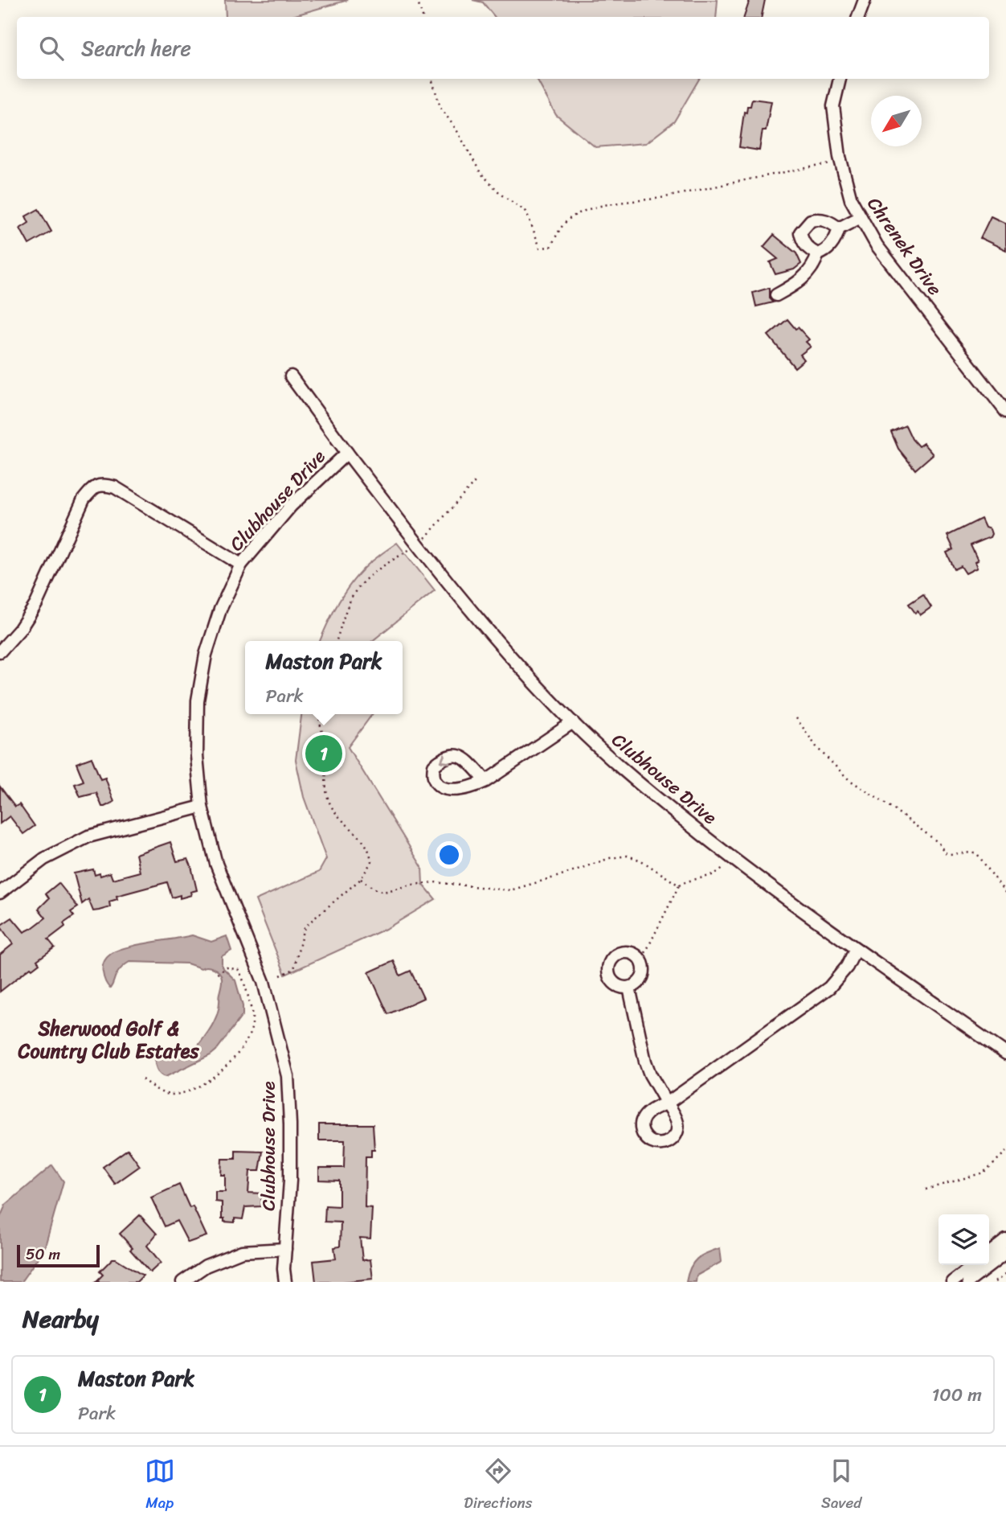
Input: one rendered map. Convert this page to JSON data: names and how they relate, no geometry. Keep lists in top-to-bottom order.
{
  "streets": {
    "street": ["Chrenek Drive", "Clubhouse Drive"]
  },
  "districts": ["Sherwood Golf & Country Club Estates"],
  "scale_bar": "50 m",
  "north": "bottom left",
  "page": {
    "search": "Search here",
    "popup": ["Maston Park", "Park"],
    "pins": "1",
    "scale": "50 m",
    "heading": "Nearby",
    "list": [
      {
        "mark": "1",
        "name": "Maston Park",
        "note": "Park",
        "value": "100 m"
      }
    ],
    "nav": ["Map", "Directions", "Saved"]
  }
}
